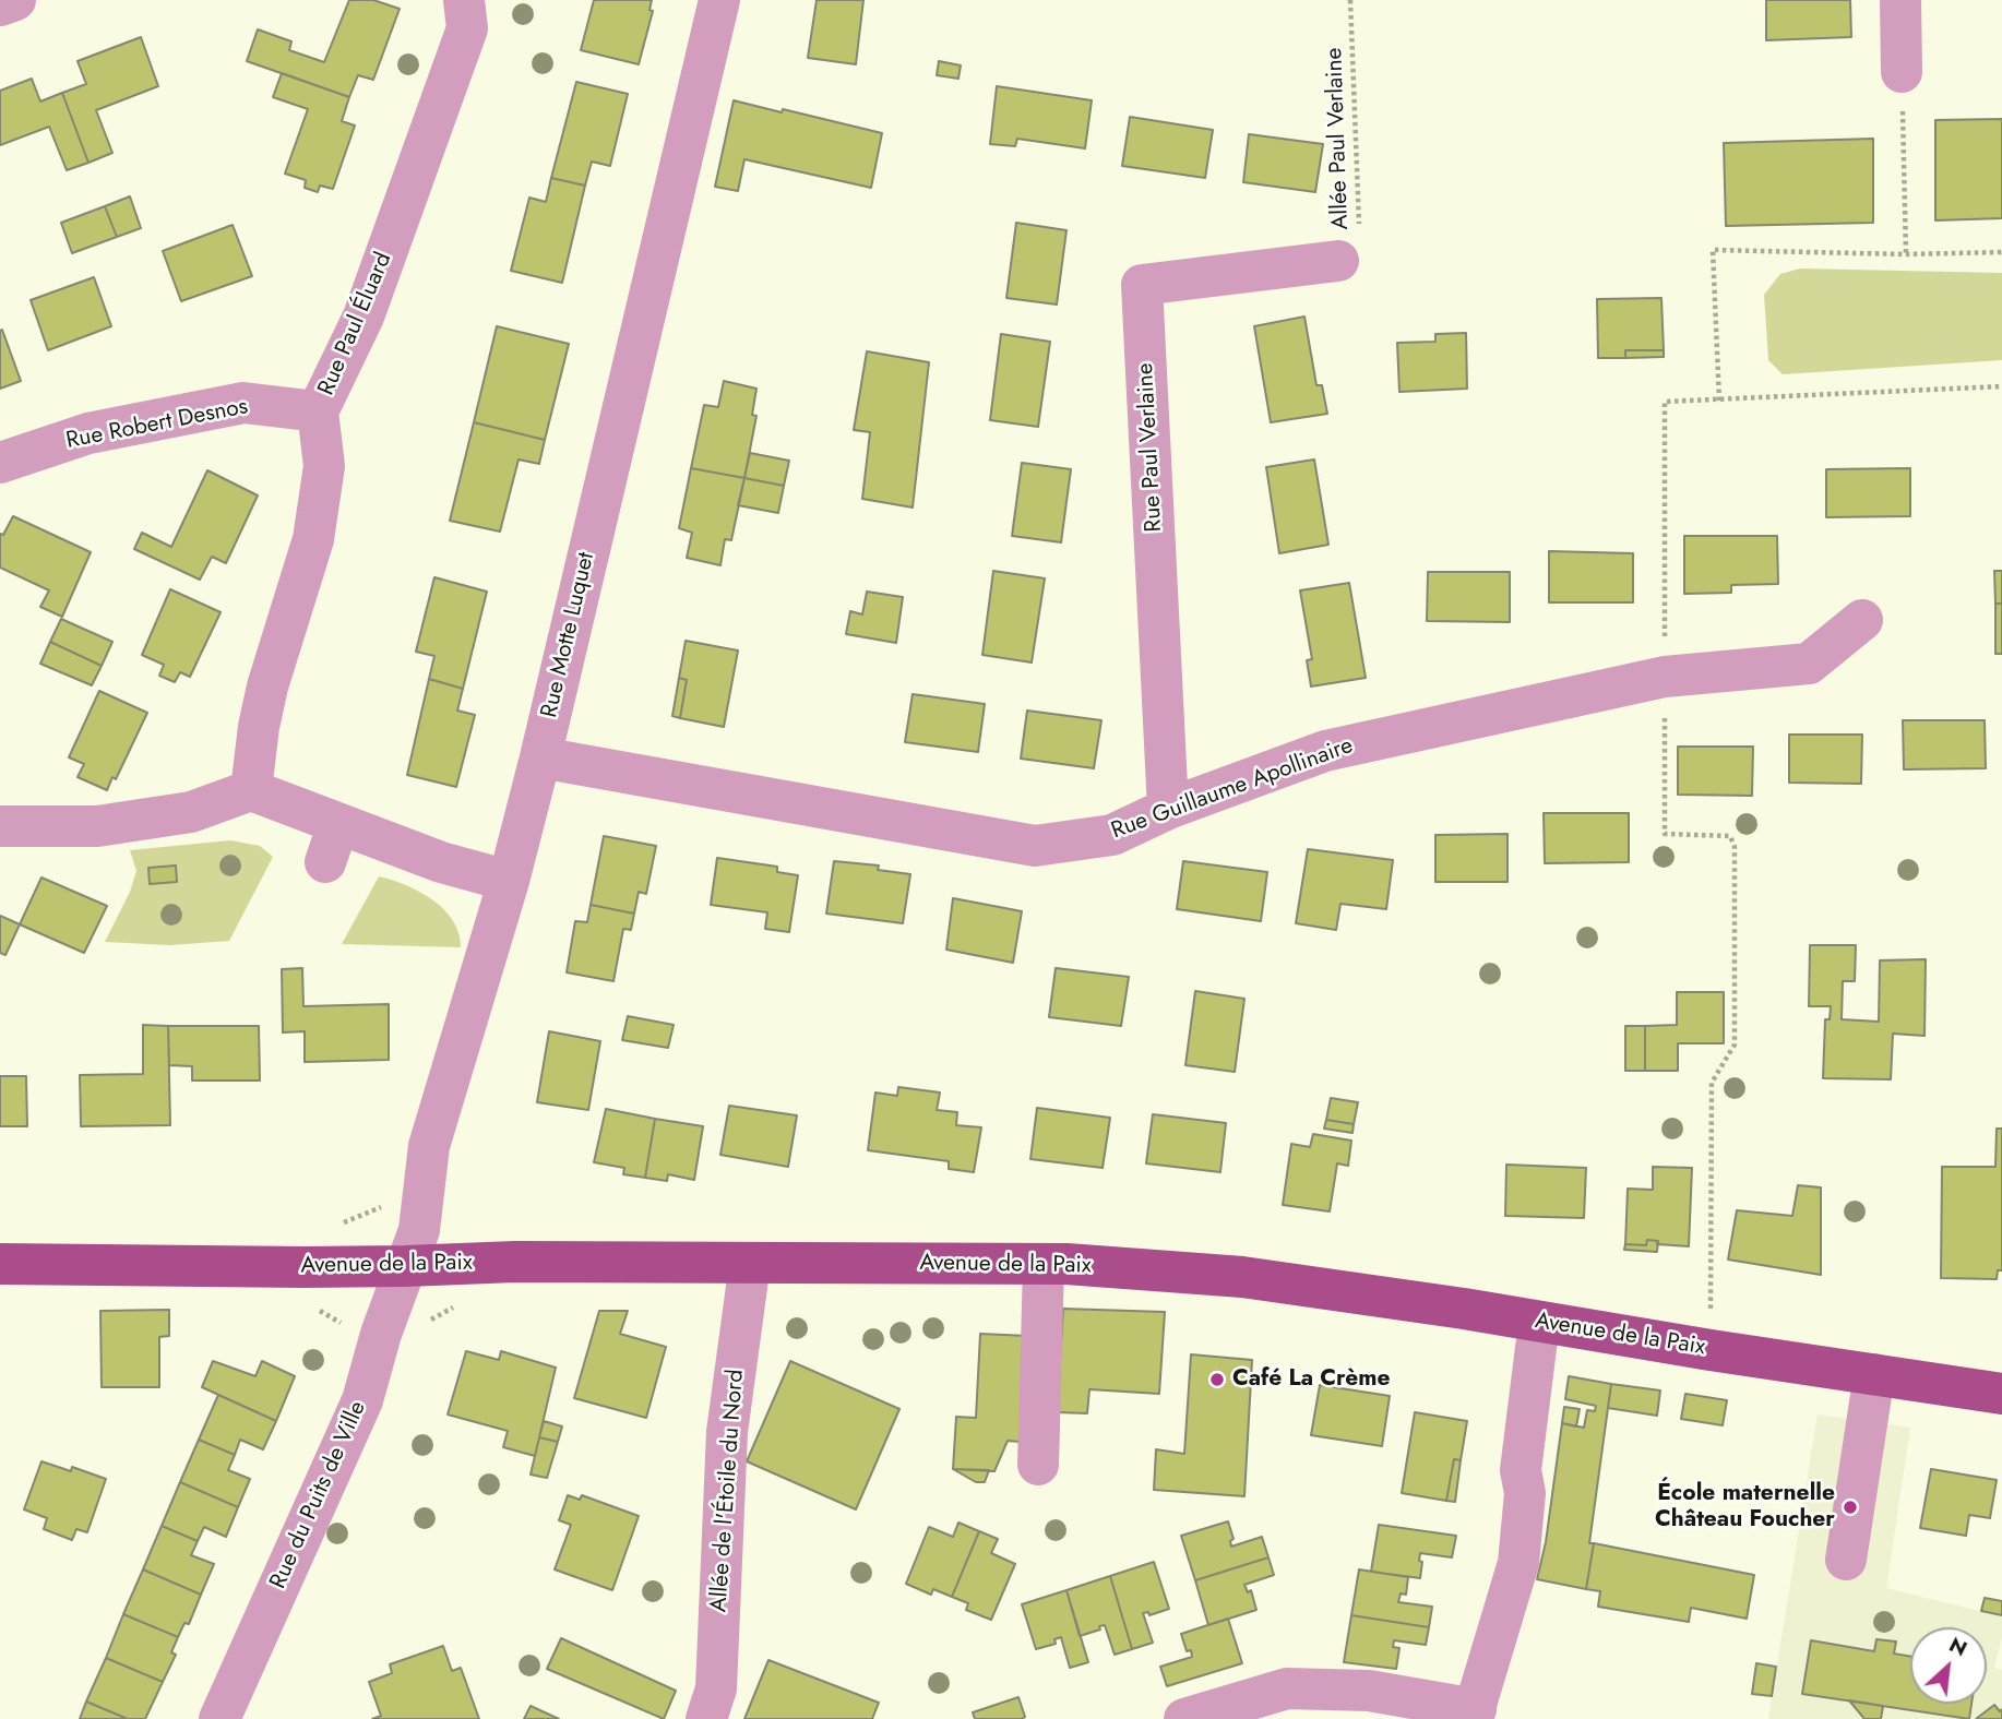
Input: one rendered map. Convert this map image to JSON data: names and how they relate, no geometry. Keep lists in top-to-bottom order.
{
  "streets": {
    "main road": ["Avenue de la Paix"],
    "street": [
      "Rue Paul Éluard",
      "Rue Robert Desnos",
      "Rue Paul Verlaine",
      "Rue Motte Luquet",
      "Rue Guillaume Apollinaire",
      "Allée de l'Étoile du Nord",
      "Rue du Puits de Ville"
    ],
    "path": ["Allée Paul Verlaine"]
  },
  "crossings": [
    ["Allée Paul Verlaine", "Rue Paul Verlaine"],
    ["Rue Paul Éluard", "Rue Robert Desnos"],
    ["Rue Paul Verlaine", "Rue Guillaume Apollinaire"],
    ["Rue Motte Luquet", "Rue Guillaume Apollinaire"],
    ["Rue Motte Luquet", "Avenue de la Paix"],
    ["Rue Motte Luquet", "Rue du Puits de Ville"],
    ["Avenue de la Paix", "Allée de l'Étoile du Nord"],
    ["Avenue de la Paix", "Rue du Puits de Ville"]
  ],
  "places": ["Café La Crème", "École maternelle Château Foucher"],
  "north": "top right"
}
